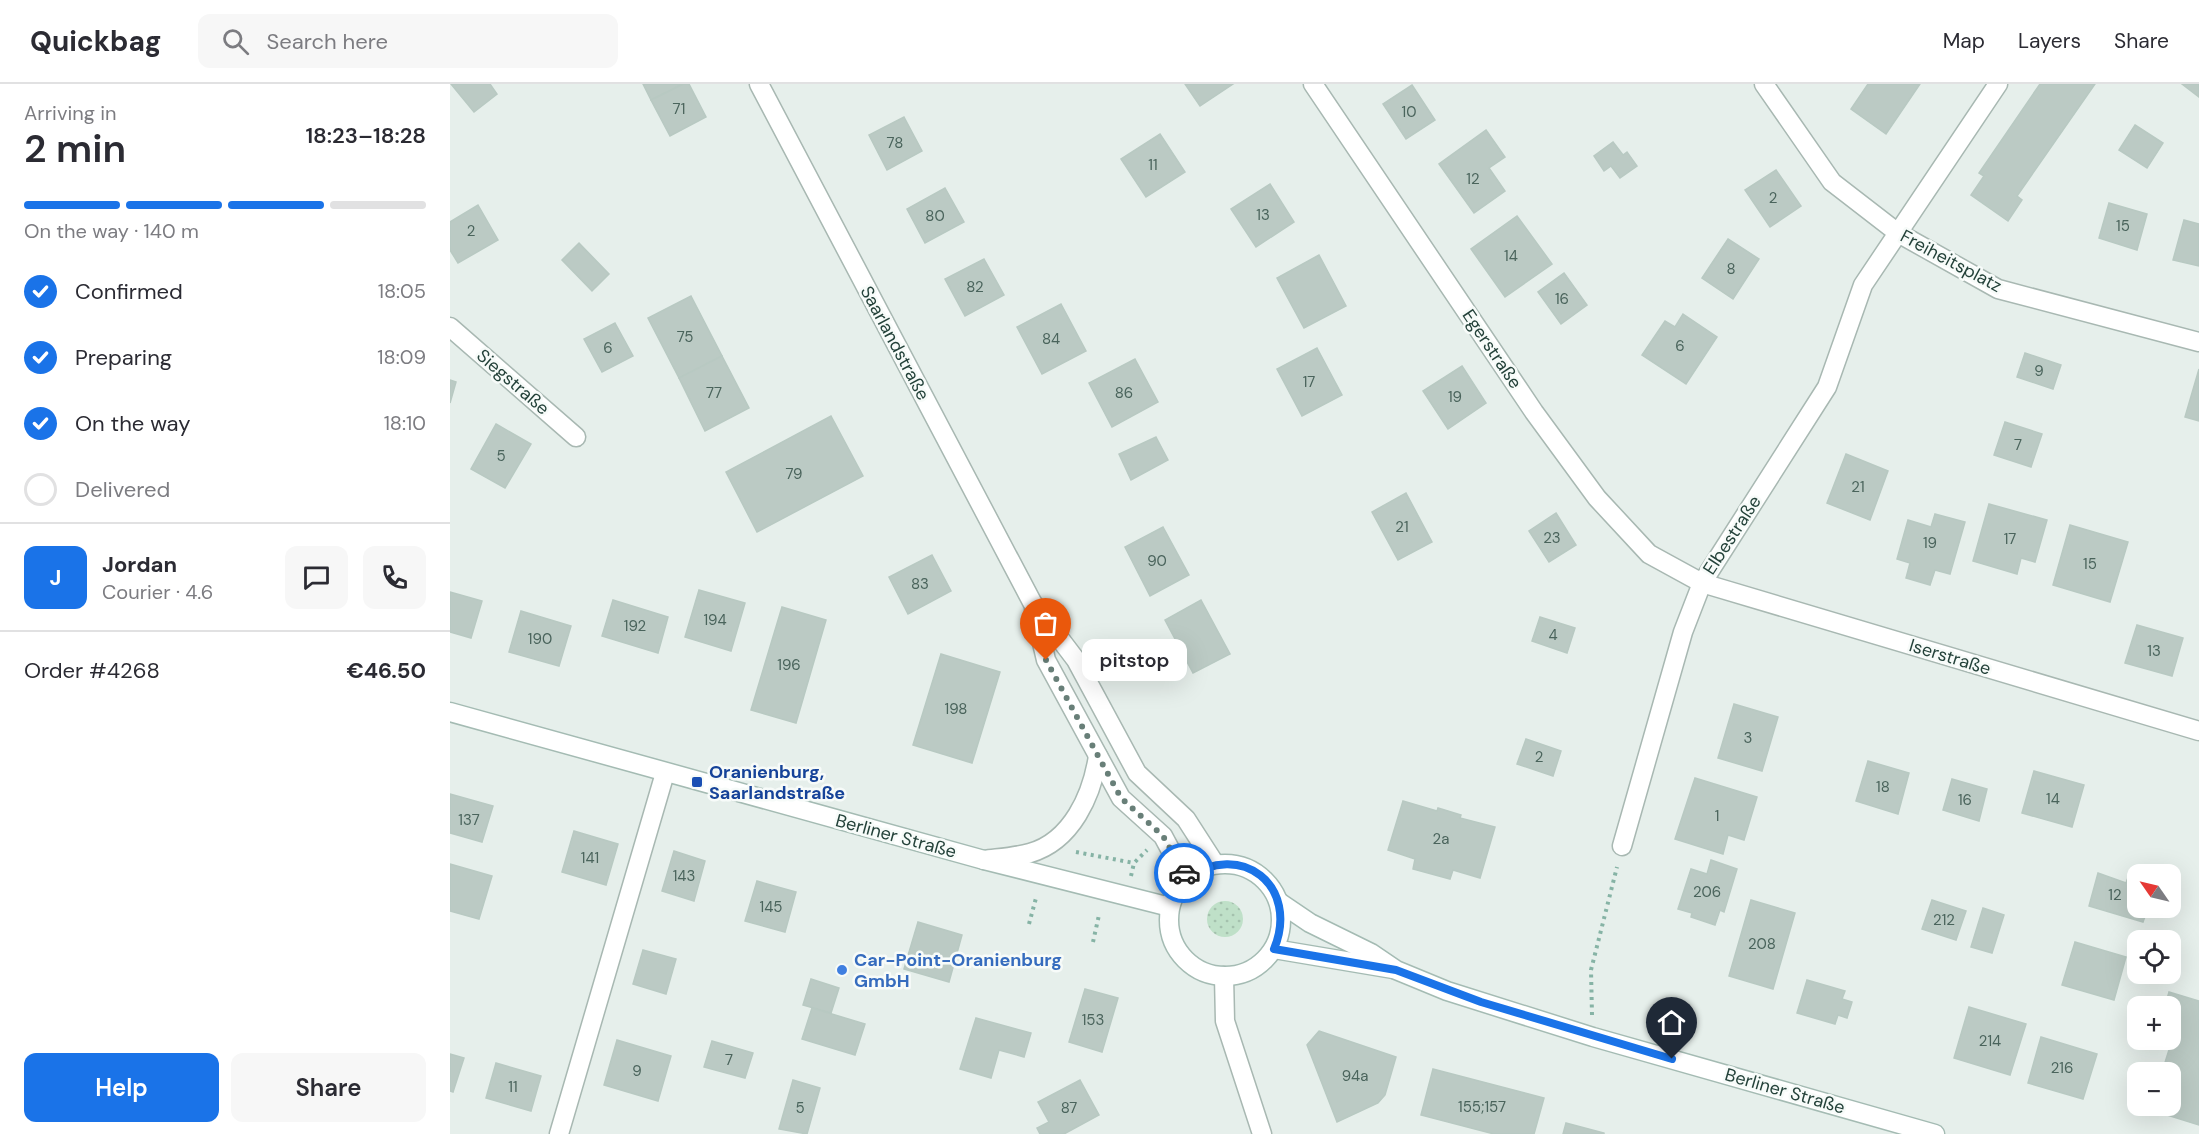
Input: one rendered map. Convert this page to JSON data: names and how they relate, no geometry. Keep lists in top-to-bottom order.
{
  "streets": {
    "street": [
      "Freiheitsplatz",
      "Saarlandstraße",
      "Egerstraße",
      "Siegstraße",
      "Elbestraße",
      "Iserstraße",
      "Berliner Straße"
    ]
  },
  "crossings": [
    ["Freiheitsplatz", "Elbestraße"],
    ["Saarlandstraße", "Berliner Straße"],
    ["Egerstraße", "Elbestraße"],
    ["Egerstraße", "Iserstraße"],
    ["Elbestraße", "Iserstraße"]
  ],
  "places": {
    "other": ["pitstop", "Car-Point-Oranienburg GmbH"],
    "transit": ["Oranienburg, Saarlandstraße"]
  },
  "house_numbers": [
    "71",
    "10",
    "78",
    "11",
    "12",
    "2",
    "13",
    "80",
    "15",
    "2",
    "14",
    "8",
    "82",
    "16",
    "75",
    "84",
    "6",
    "6",
    "9",
    "17",
    "77",
    "86",
    "19",
    "7",
    "5",
    "79",
    "21",
    "21",
    "23",
    "17",
    "19",
    "90",
    "15",
    "83",
    "194",
    "192",
    "4",
    "190",
    "13",
    "196",
    "198",
    "3",
    "2",
    "18",
    "14",
    "16",
    "1",
    "137",
    "2a",
    "141",
    "143",
    "206",
    "12",
    "145",
    "212",
    "208",
    "153",
    "214",
    "7",
    "216",
    "9",
    "94a",
    "11",
    "155;157",
    "5",
    "87"
  ],
  "north": "top left",
  "page": {
    "header": "Quickbag",
    "search": "Search here",
    "nav": ["Map", "Layers", "Share"],
    "heading": ["2 min", "Arriving in", "18:23–18:28"],
    "panel": [
      "Jordan",
      "Courier · 4.6",
      "Order #4268",
      "€46.50"
    ],
    "bar": "On the way · 140 m",
    "list": [
      ["Confirmed", "18:05"],
      ["Preparing", "18:09"],
      ["On the way", "18:10"],
      "Delivered"
    ],
    "round": "J",
    "bubble": "pitstop",
    "map_buttons": ["+", "−"],
    "buttons": ["Help", "Share"]
  }
}
